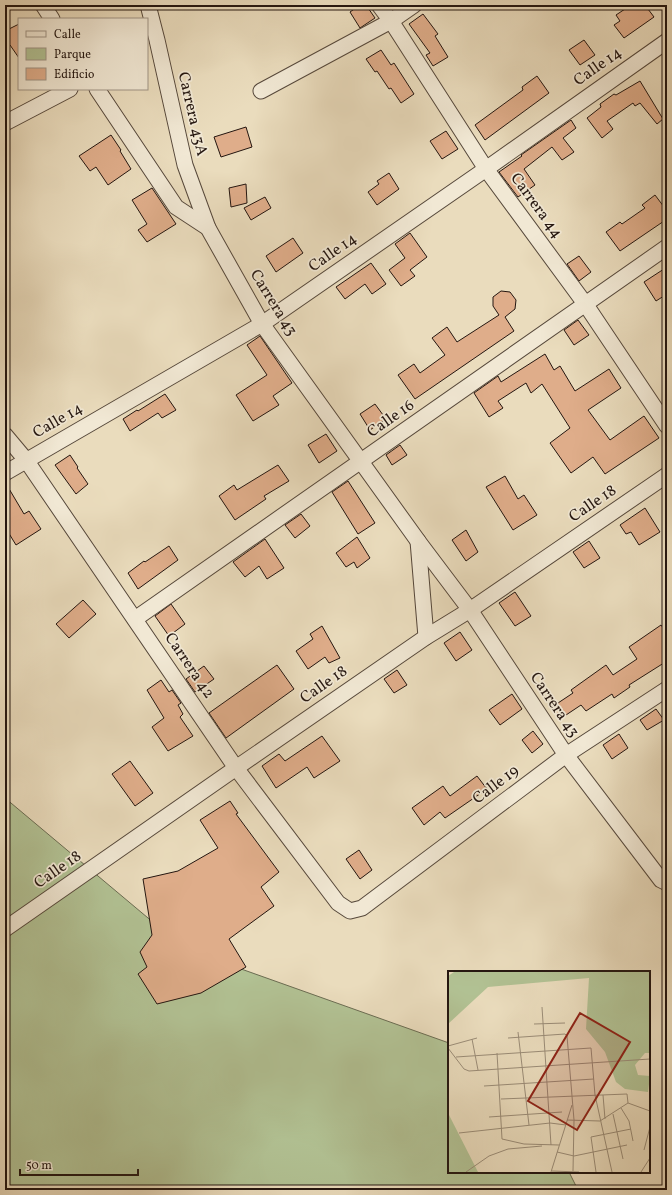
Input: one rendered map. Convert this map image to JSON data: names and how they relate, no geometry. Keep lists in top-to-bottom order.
{
  "streets": {
    "street": [
      "Calle 14",
      "Carrera 43A",
      "Carrera 44",
      "Carrera 43",
      "Calle 16",
      "Calle 18",
      "Carrera 42",
      "Calle 19"
    ]
  },
  "crossings": [
    ["Calle 14", "Carrera 44"],
    ["Calle 14", "Carrera 43"],
    ["Calle 14", "Carrera 42"],
    ["Carrera 43A", "Carrera 43"],
    ["Carrera 44", "Calle 16"],
    ["Carrera 43", "Calle 16"],
    ["Carrera 43", "Calle 18"],
    ["Carrera 43", "Calle 19"],
    ["Calle 16", "Carrera 42"],
    ["Calle 18", "Carrera 42"],
    ["Carrera 42", "Calle 19"]
  ],
  "legend": ["Calle", "Parque", "Edificio"],
  "scale_bar": "50 m"
}
